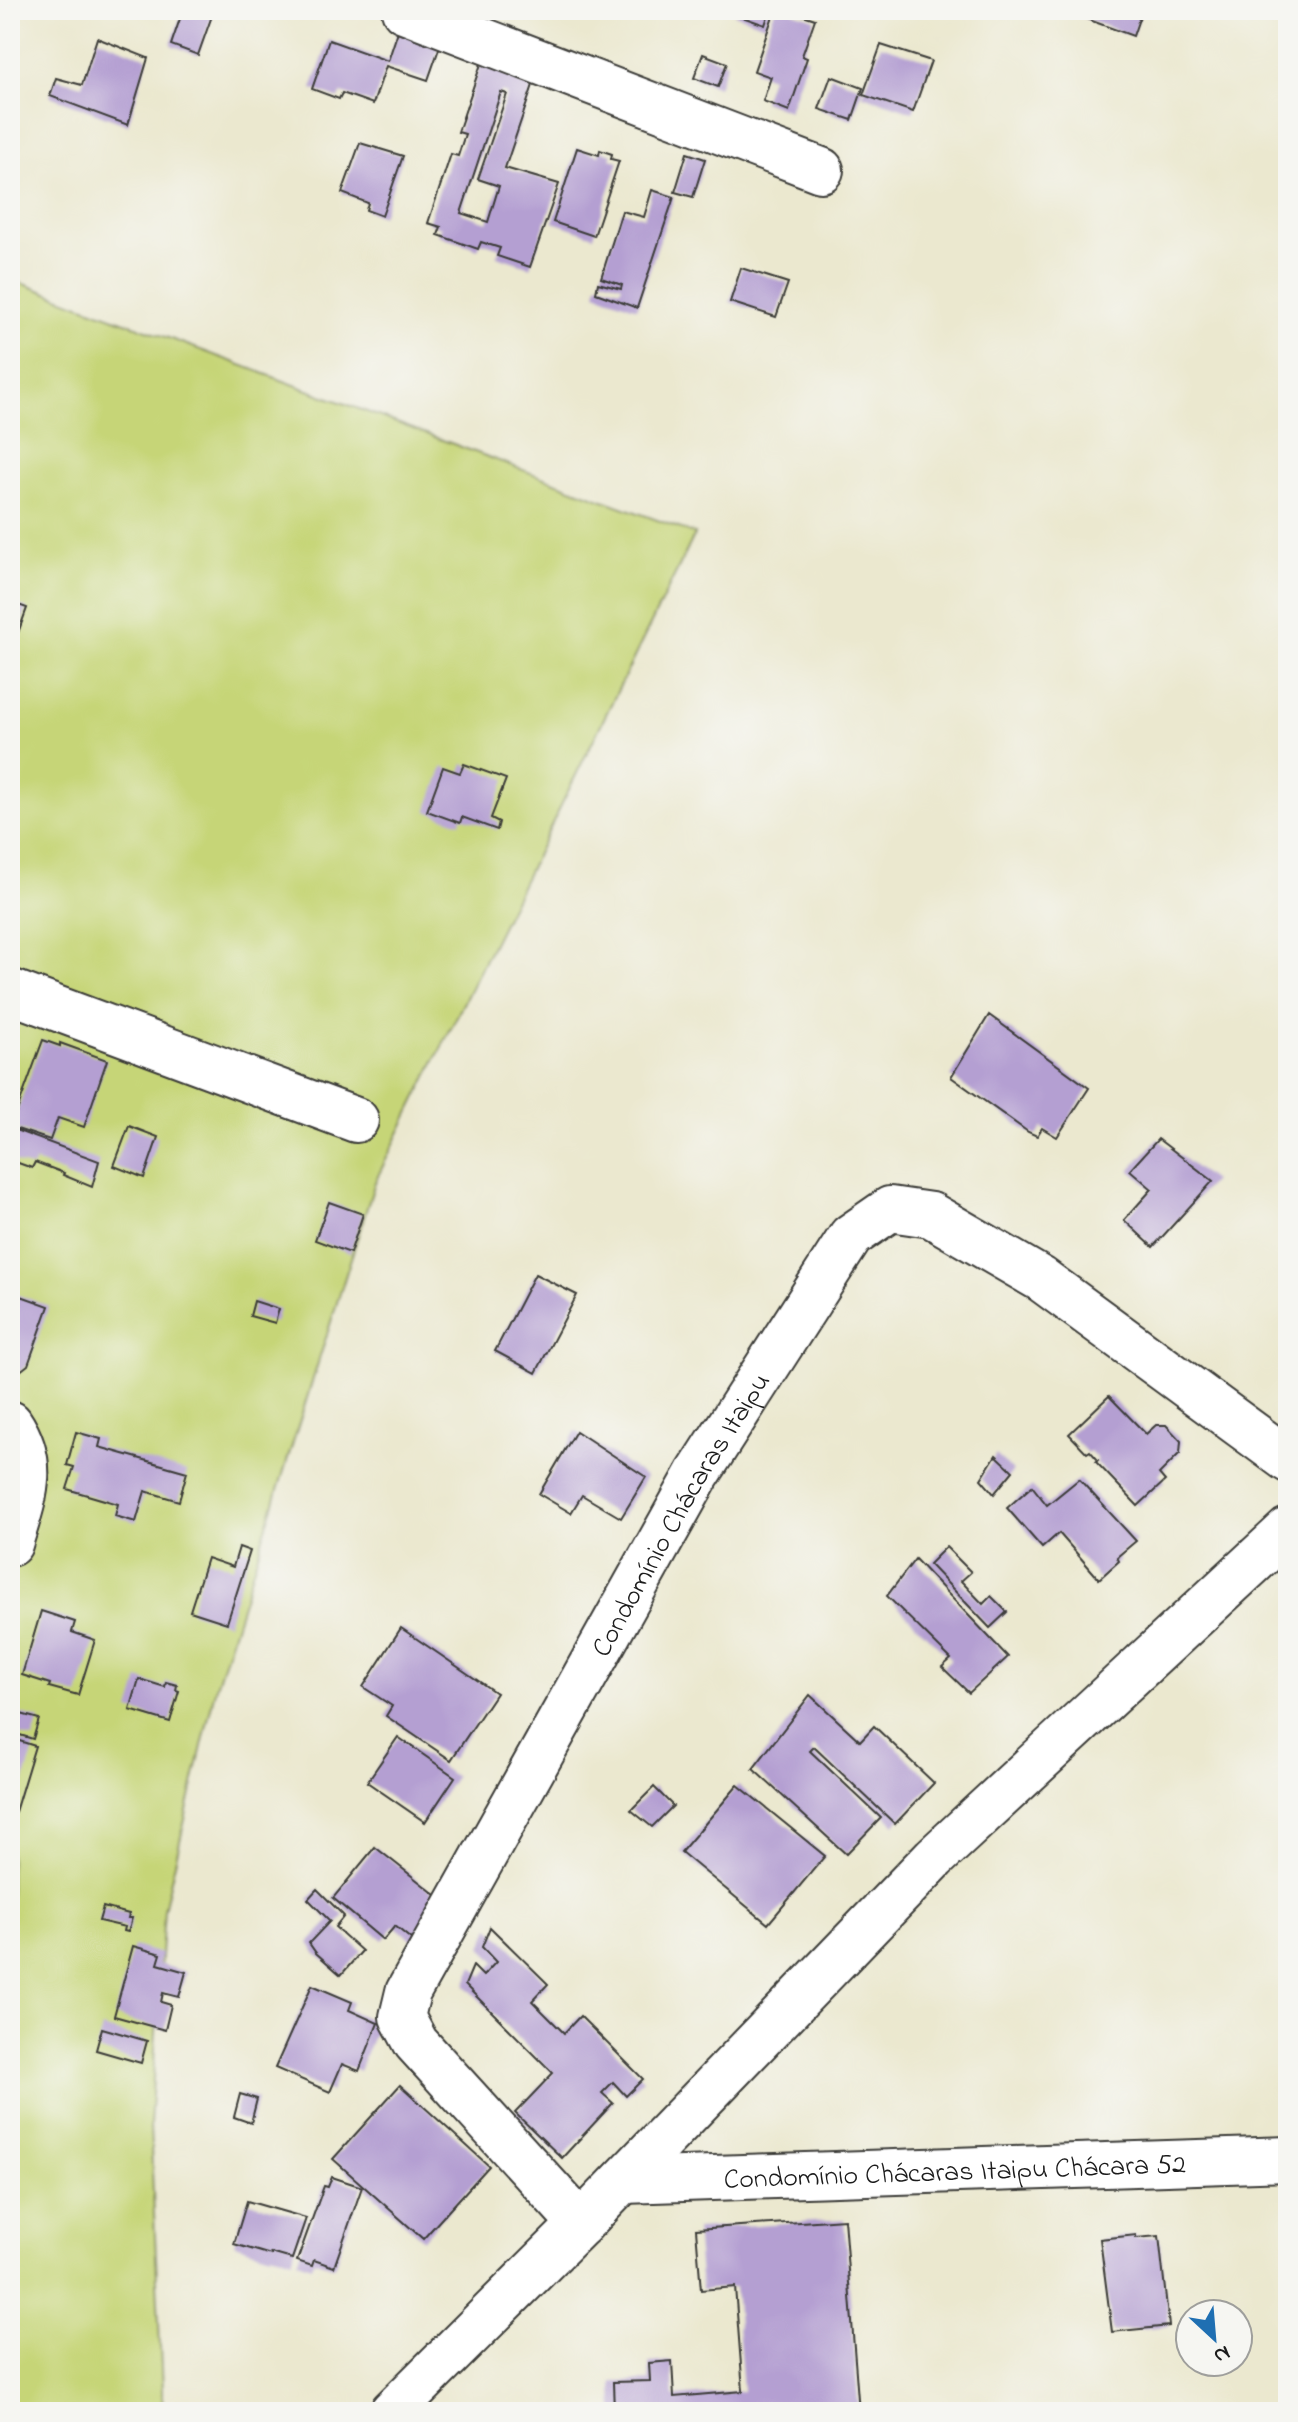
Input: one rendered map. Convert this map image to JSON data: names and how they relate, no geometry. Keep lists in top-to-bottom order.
{
  "streets": {
    "street": ["Condomínio Chácaras Itaipu", "Condomínio Chácaras Itaipu Chácara 52"]
  },
  "north": "bottom right"
}
